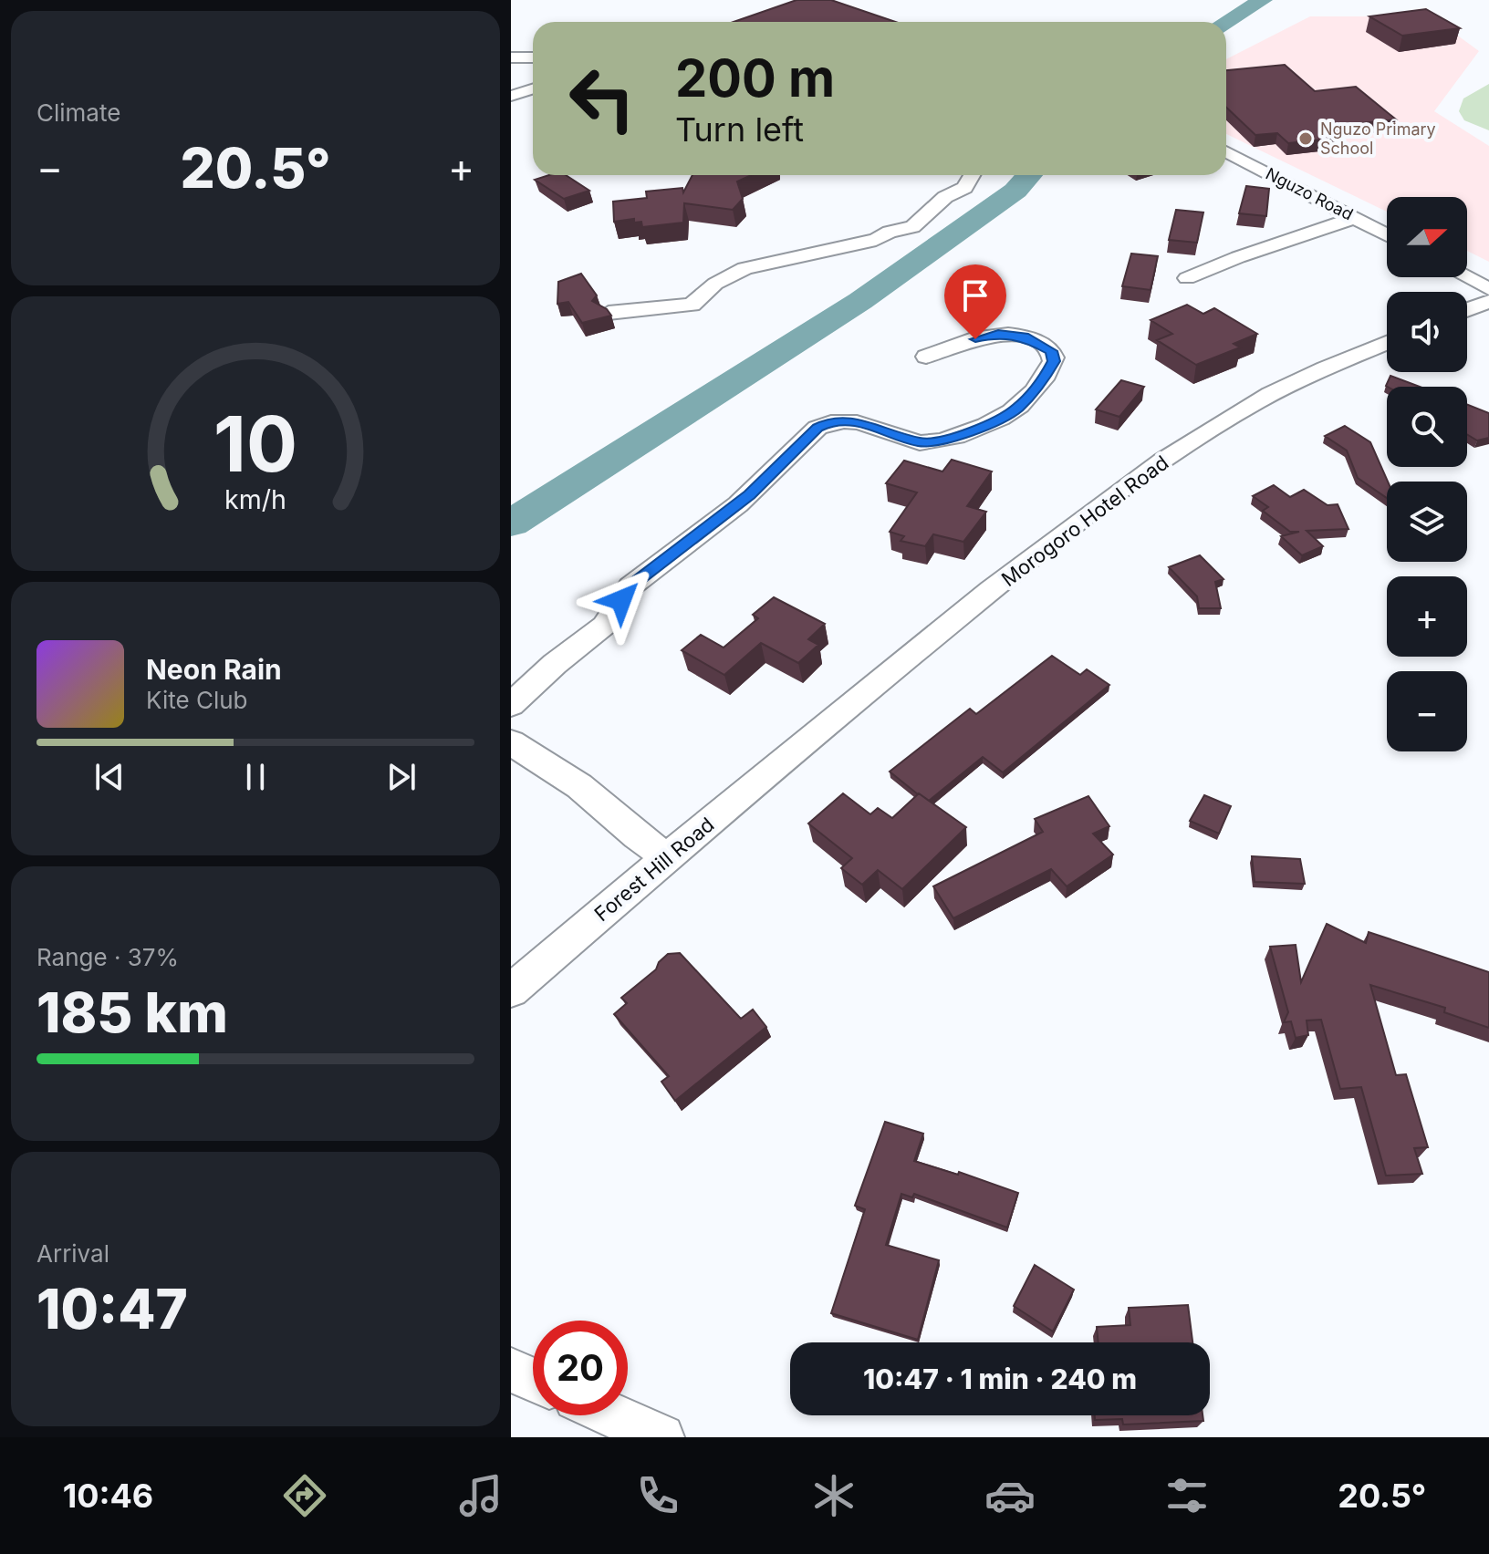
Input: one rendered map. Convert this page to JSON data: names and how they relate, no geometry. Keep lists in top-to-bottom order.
{
  "streets": {
    "street": ["Nguzo Road", "Morogoro Hotel Road", "Forest Hill Road"]
  },
  "crossings": [
    ["Morogoro Hotel Road", "Forest Hill Road"]
  ],
  "places": ["Nguzo Primary School"],
  "north": "right",
  "page": {
    "tile": [
      "Climate",
      ["Range · 37%", "185 km"],
      ["Arrival", "10:47"]
    ],
    "turn": ["200 m", "Turn left"],
    "heat": ["−", "20.5°", "+"],
    "map_buttons": ["+", "−"],
    "song": ["Neon Rain", "Kite Club"],
    "limit": "20",
    "trip": "10:47 · 1 min · 240 m",
    "tabs": ["10:46", "20.5°"],
    "gauge": ["10", "km/h"]
  }
}
